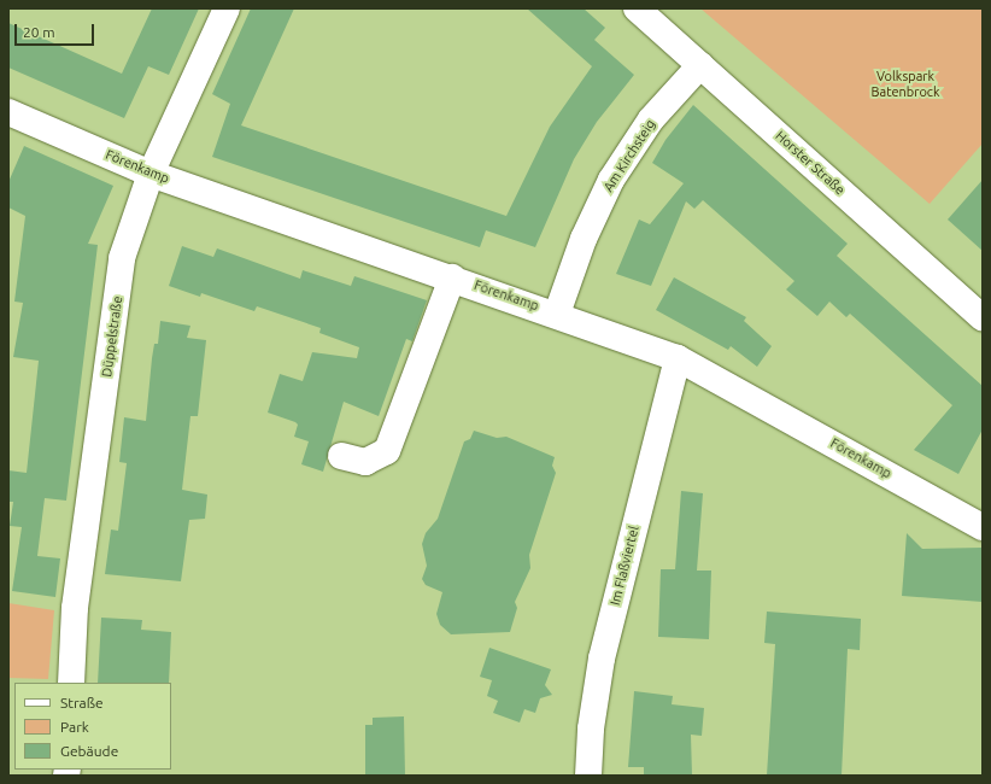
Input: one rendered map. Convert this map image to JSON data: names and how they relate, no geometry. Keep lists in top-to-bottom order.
{
  "streets": {
    "street": [
      "Am Kirchsteig",
      "Horster Straße",
      "Förenkamp",
      "Düppelstraße",
      "Im Flaßviertel"
    ]
  },
  "crossings": [
    ["Am Kirchsteig", "Horster Straße"],
    ["Am Kirchsteig", "Förenkamp"],
    ["Förenkamp", "Düppelstraße"],
    ["Förenkamp", "Im Flaßviertel"]
  ],
  "parks": ["Volkspark Batenbrock"],
  "legend": ["Straße", "Park", "Gebäude"],
  "scale_bar": "20 m"
}
